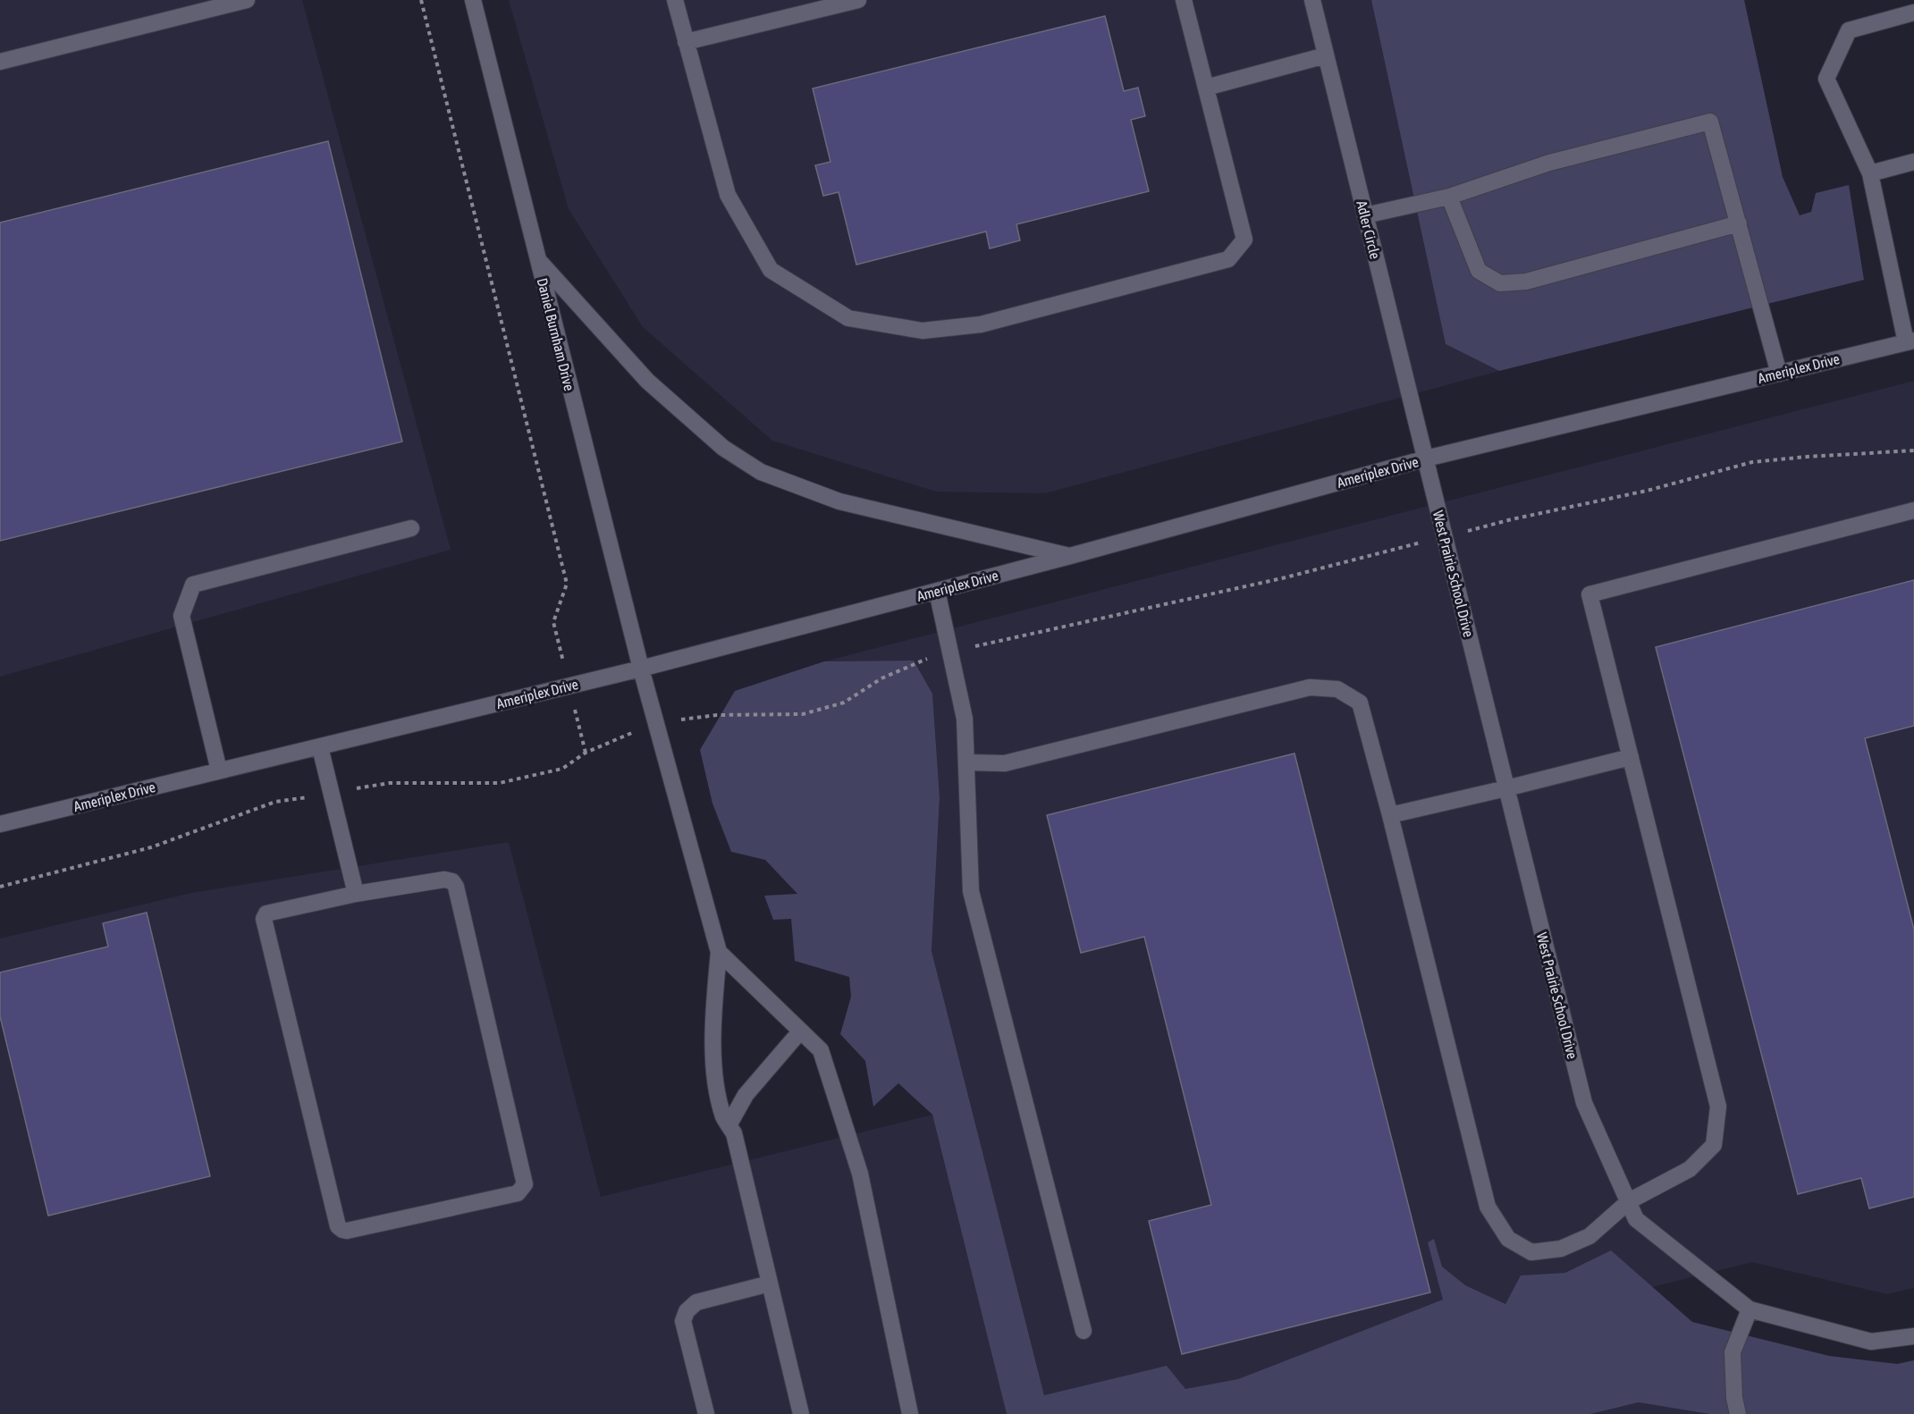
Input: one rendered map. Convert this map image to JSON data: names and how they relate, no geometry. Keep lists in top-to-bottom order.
{
  "streets": {
    "street": [
      "Adler Circle",
      "Daniel Burnham Drive",
      "Ameriplex Drive",
      "West Prairie School Drive"
    ]
  },
  "crossings": [
    ["Adler Circle", "Ameriplex Drive"],
    ["Adler Circle", "West Prairie School Drive"],
    ["Daniel Burnham Drive", "Ameriplex Drive"],
    ["Ameriplex Drive", "West Prairie School Drive"]
  ]
}
